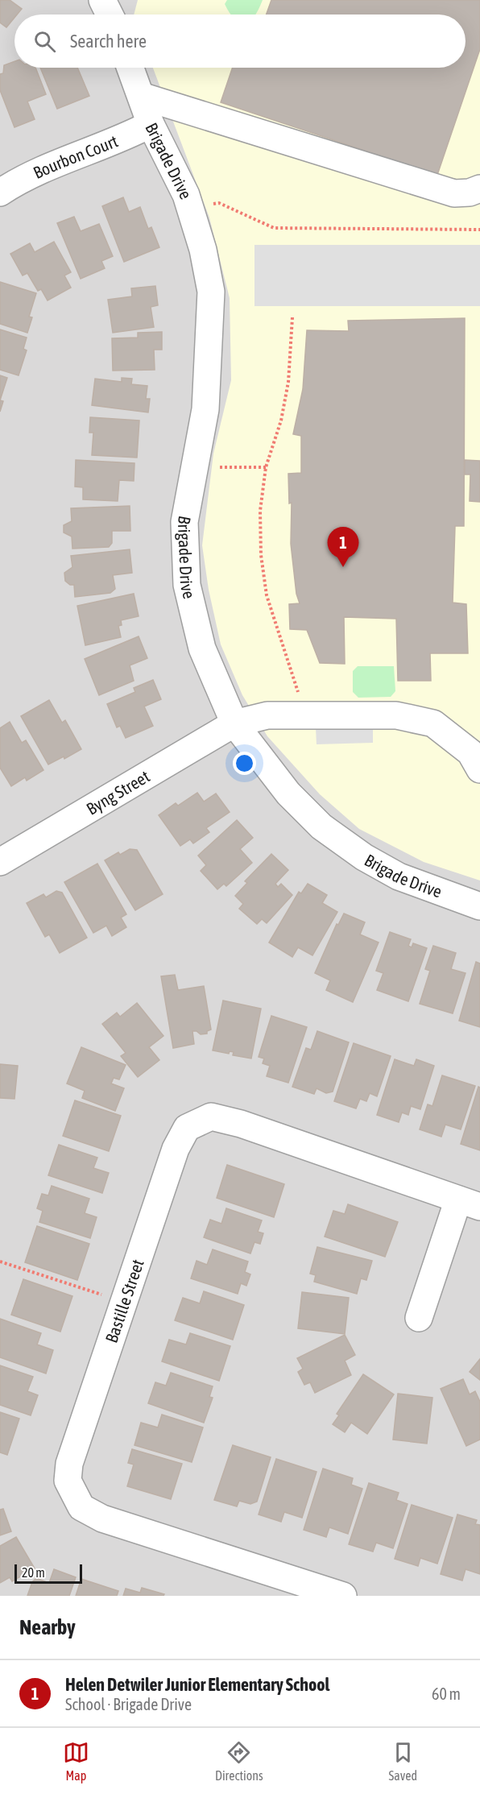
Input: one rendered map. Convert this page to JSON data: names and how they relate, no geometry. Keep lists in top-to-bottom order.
{
  "streets": {
    "street": [
      "Bourbon Court",
      "Brigade Drive",
      "Byng Street",
      "Bastille Street"
    ]
  },
  "crossings": [
    ["Bourbon Court", "Brigade Drive"],
    ["Brigade Drive", "Byng Street"]
  ],
  "scale_bar": "20 m",
  "page": {
    "search": "Search here",
    "pins": "1",
    "scale": "20 m",
    "heading": "Nearby",
    "list": [
      {
        "mark": "1",
        "name": "Helen Detwiler Junior Elementary School",
        "note": "School · Brigade Drive",
        "value": "60 m"
      }
    ],
    "nav": ["Map", "Directions", "Saved"]
  }
}
